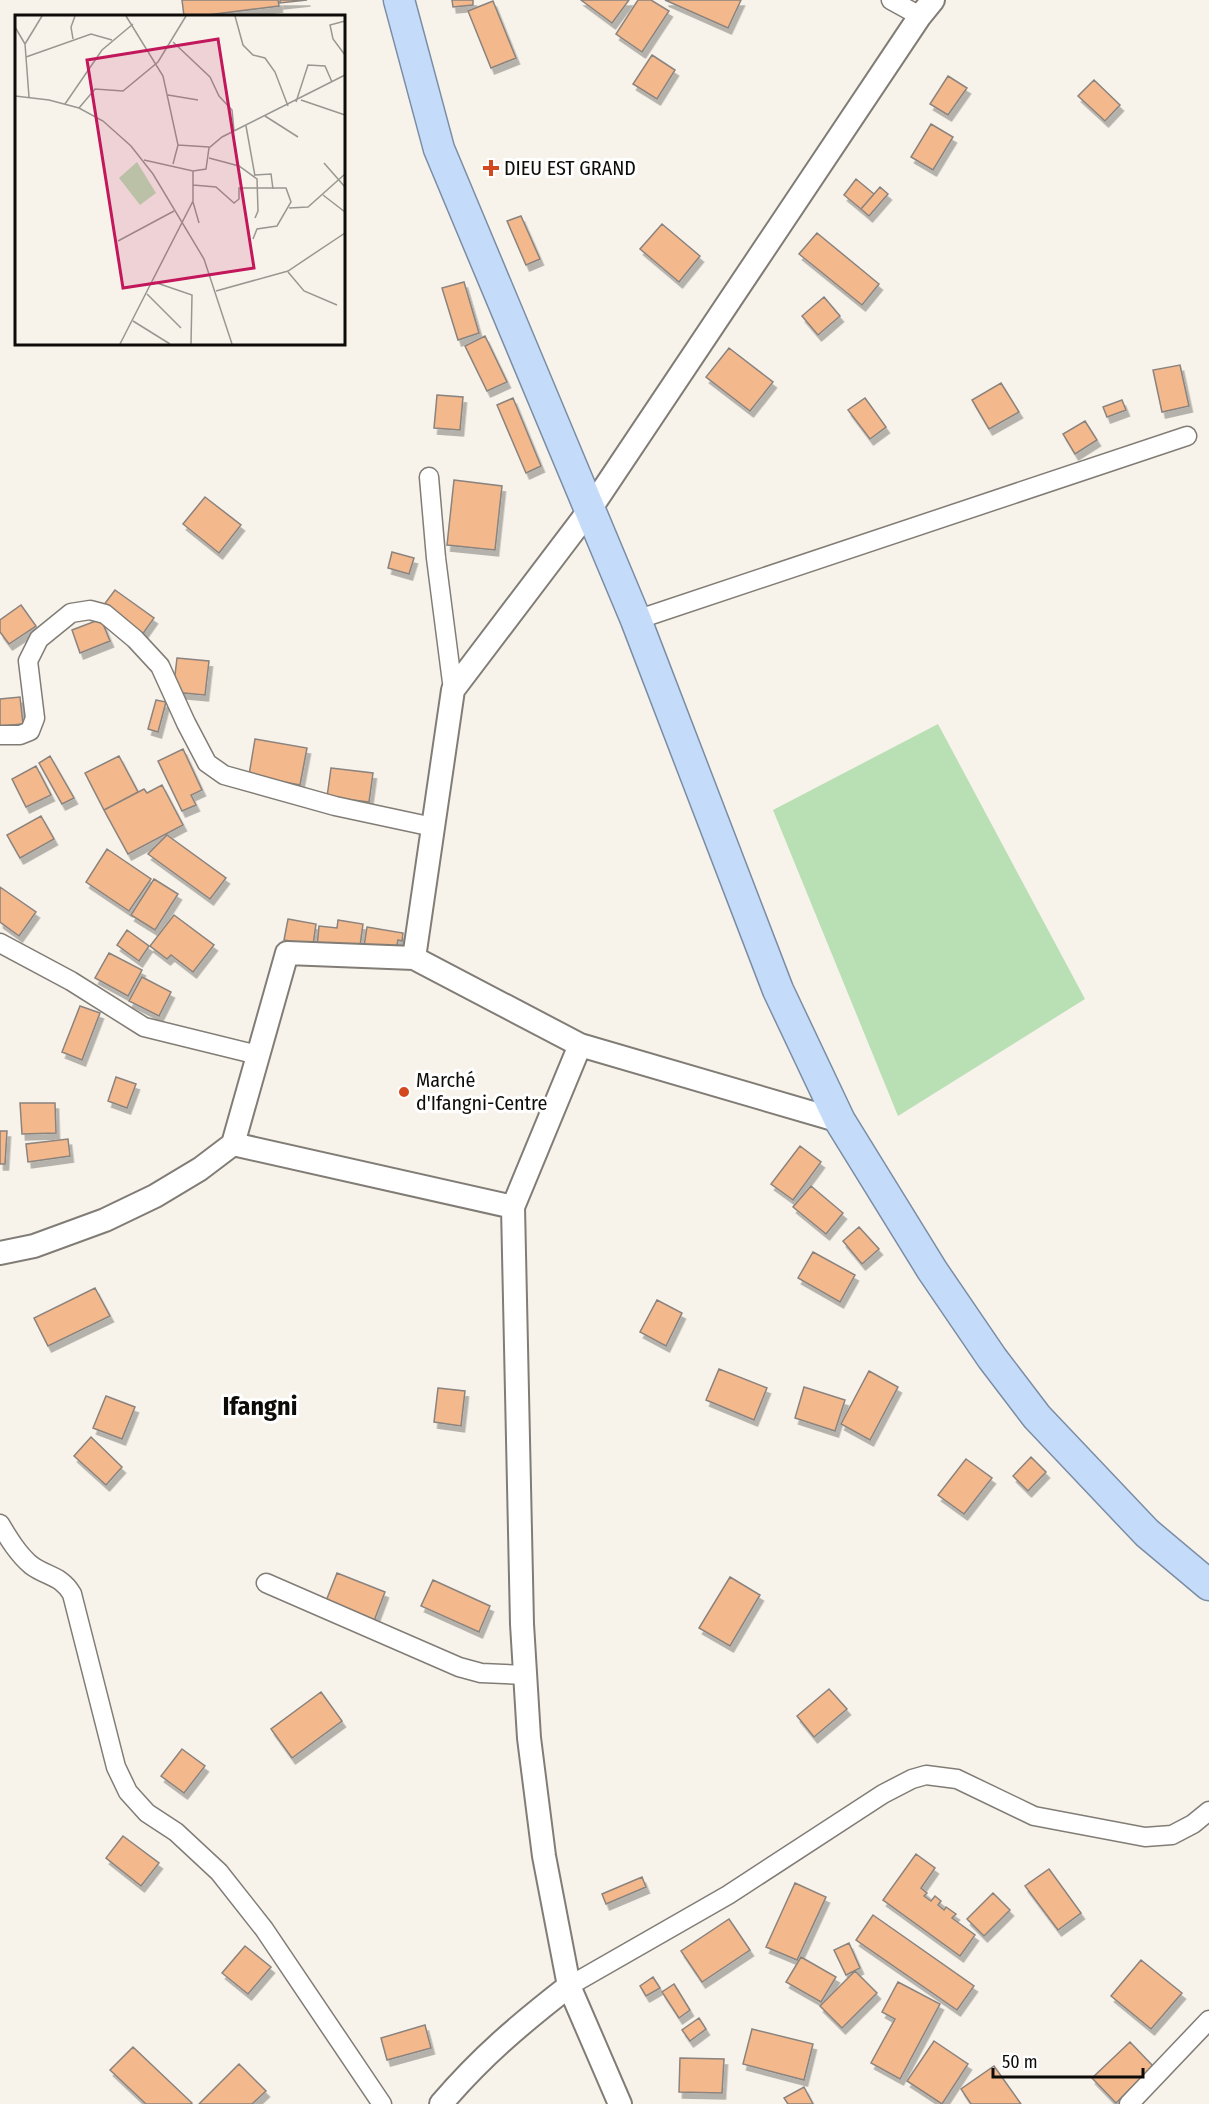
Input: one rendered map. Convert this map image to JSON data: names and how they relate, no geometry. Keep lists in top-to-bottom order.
{
  "districts": ["Ifangni"],
  "places": {
    "health": ["DIEU EST GRAND"],
    "other": ["Marché d'Ifangni-Centre"]
  },
  "scale_bar": "50 m"
}
